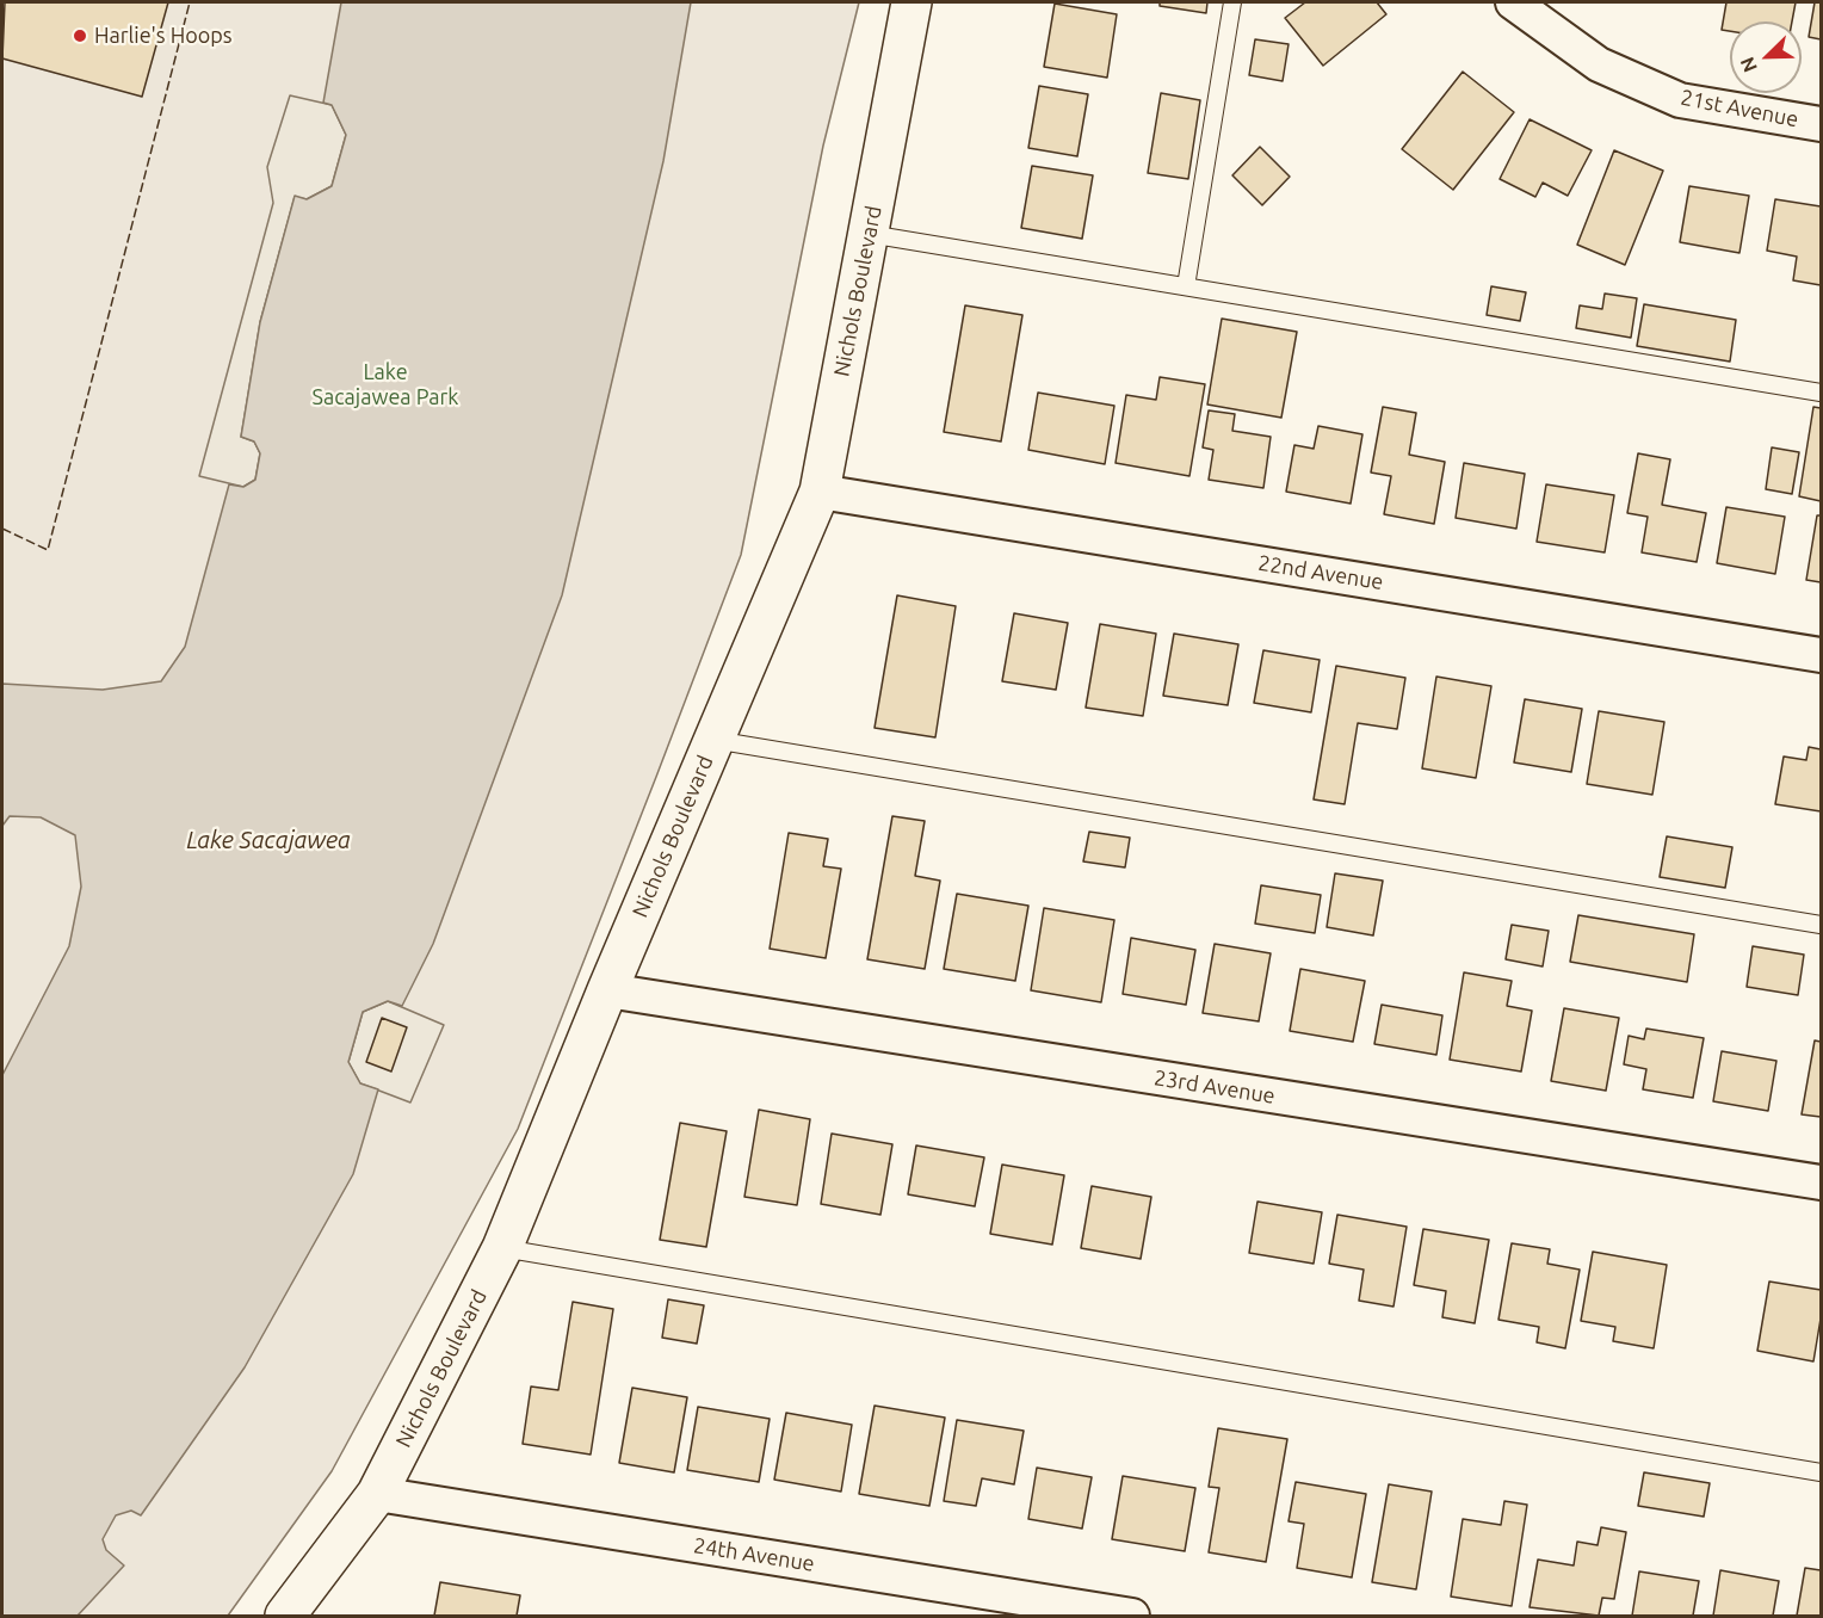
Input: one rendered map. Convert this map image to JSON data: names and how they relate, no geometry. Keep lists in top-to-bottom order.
{
  "streets": {
    "main road": ["Nichols Boulevard"],
    "street": [
      "21st Avenue",
      "22nd Avenue",
      "23rd Avenue",
      "24th Avenue"
    ]
  },
  "crossings": [
    ["Nichols Boulevard", "22nd Avenue"],
    ["Nichols Boulevard", "23rd Avenue"],
    ["Nichols Boulevard", "24th Avenue"]
  ],
  "water": ["Lake Sacajawea"],
  "parks": ["Lake Sacajawea Park"],
  "places": ["Harlie's Hoops"],
  "north": "bottom left"
}
